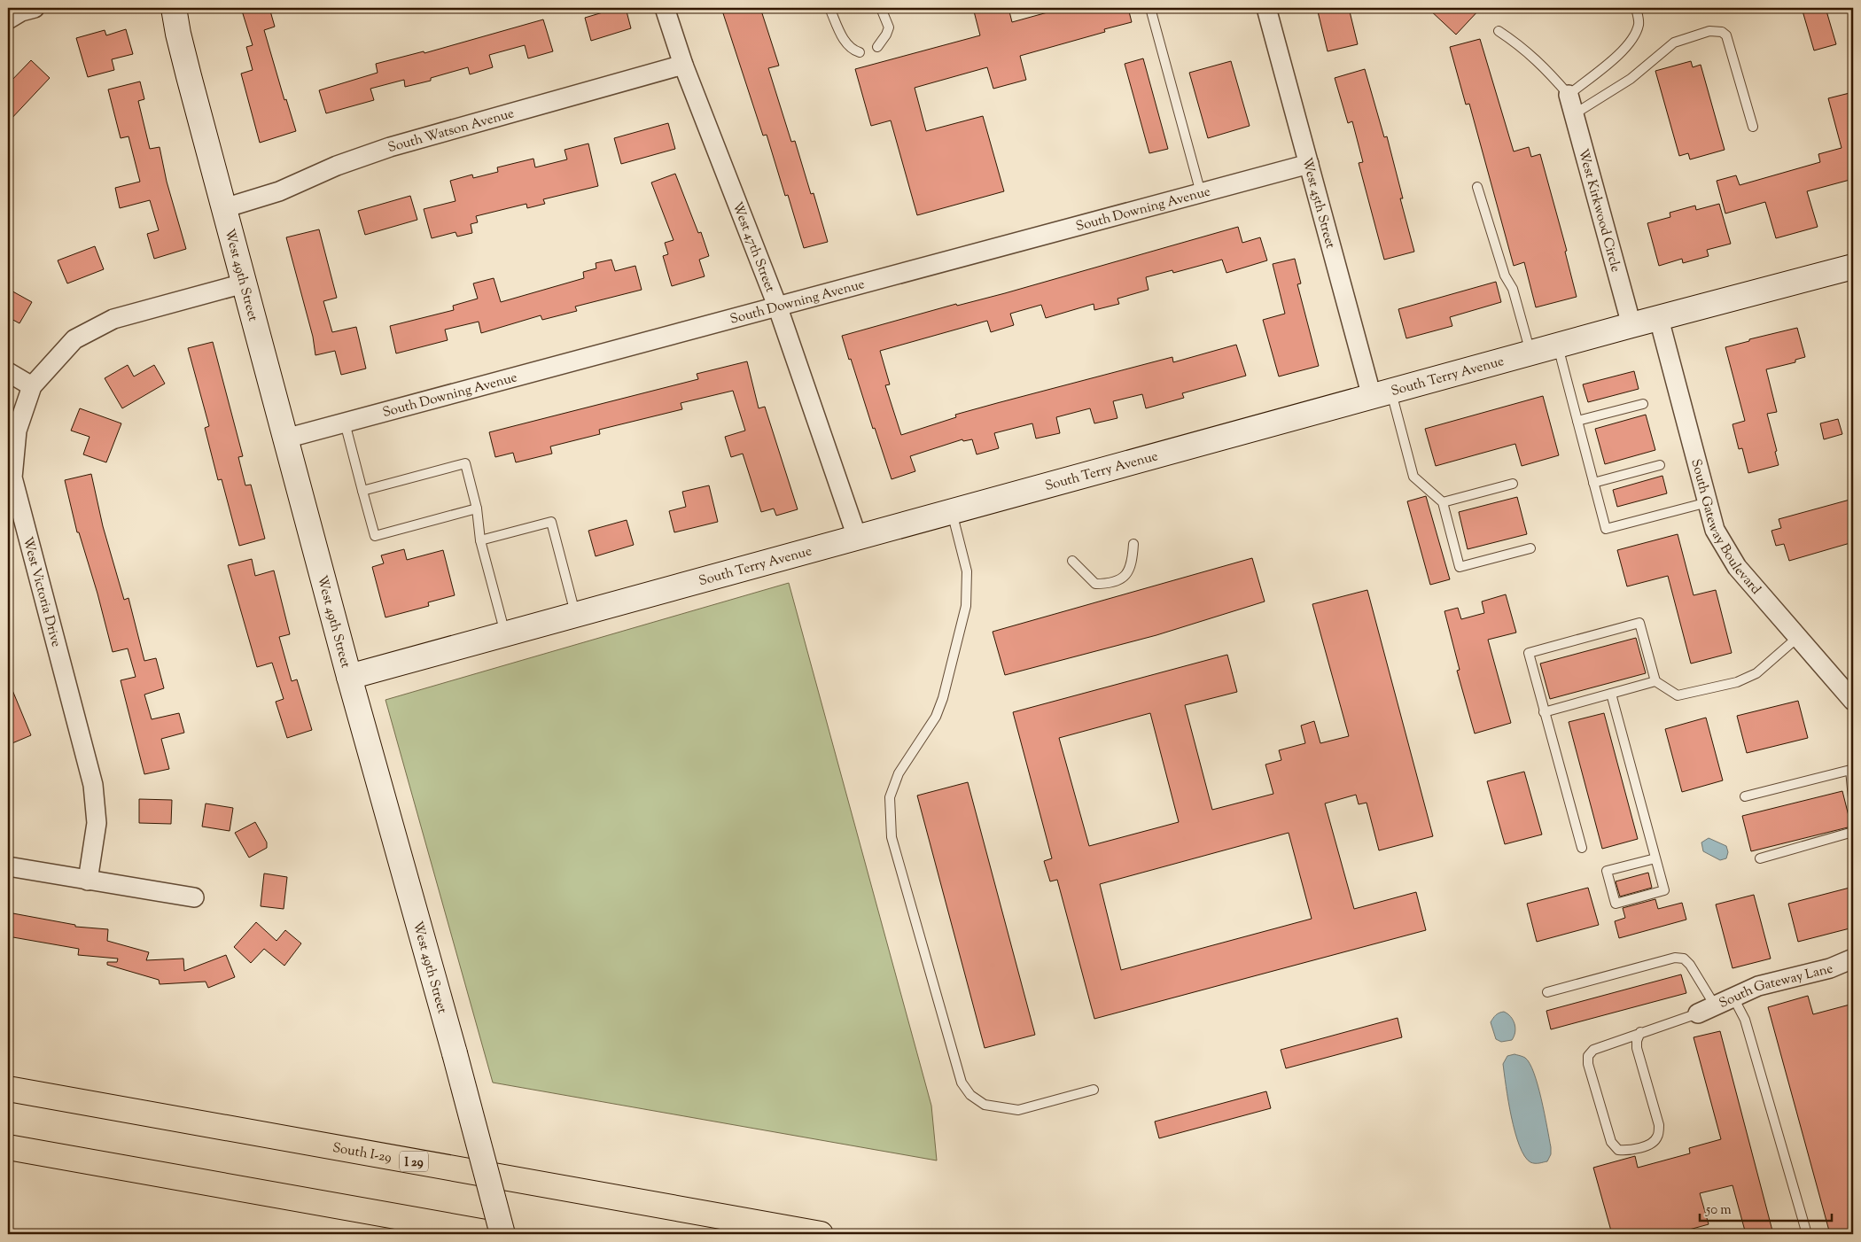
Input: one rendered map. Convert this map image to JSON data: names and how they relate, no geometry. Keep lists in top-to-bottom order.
{
  "streets": {
    "highway": ["South I-29", "I 29"],
    "street": [
      "South Watson Avenue",
      "West 45th Street",
      "South Downing Avenue",
      "West Kirkwood Circle",
      "West 47th Street",
      "West 49th Street",
      "South Terry Avenue",
      "South Gateway Boulevard",
      "West Victoria Drive",
      "South Gateway Lane"
    ]
  },
  "crossings": [
    ["South Watson Avenue", "West 47th Street"],
    ["South Watson Avenue", "West 49th Street"],
    ["West 45th Street", "South Downing Avenue"],
    ["West 45th Street", "South Terry Avenue"],
    ["South Downing Avenue", "West 47th Street"],
    ["South Downing Avenue", "West 49th Street"],
    ["West Kirkwood Circle", "South Terry Avenue"],
    ["West 47th Street", "South Terry Avenue"],
    ["West 49th Street", "South Terry Avenue"],
    ["West 49th Street", "West Victoria Drive"],
    ["South Terry Avenue", "South Gateway Boulevard"]
  ],
  "scale_bar": "50 m"
}
